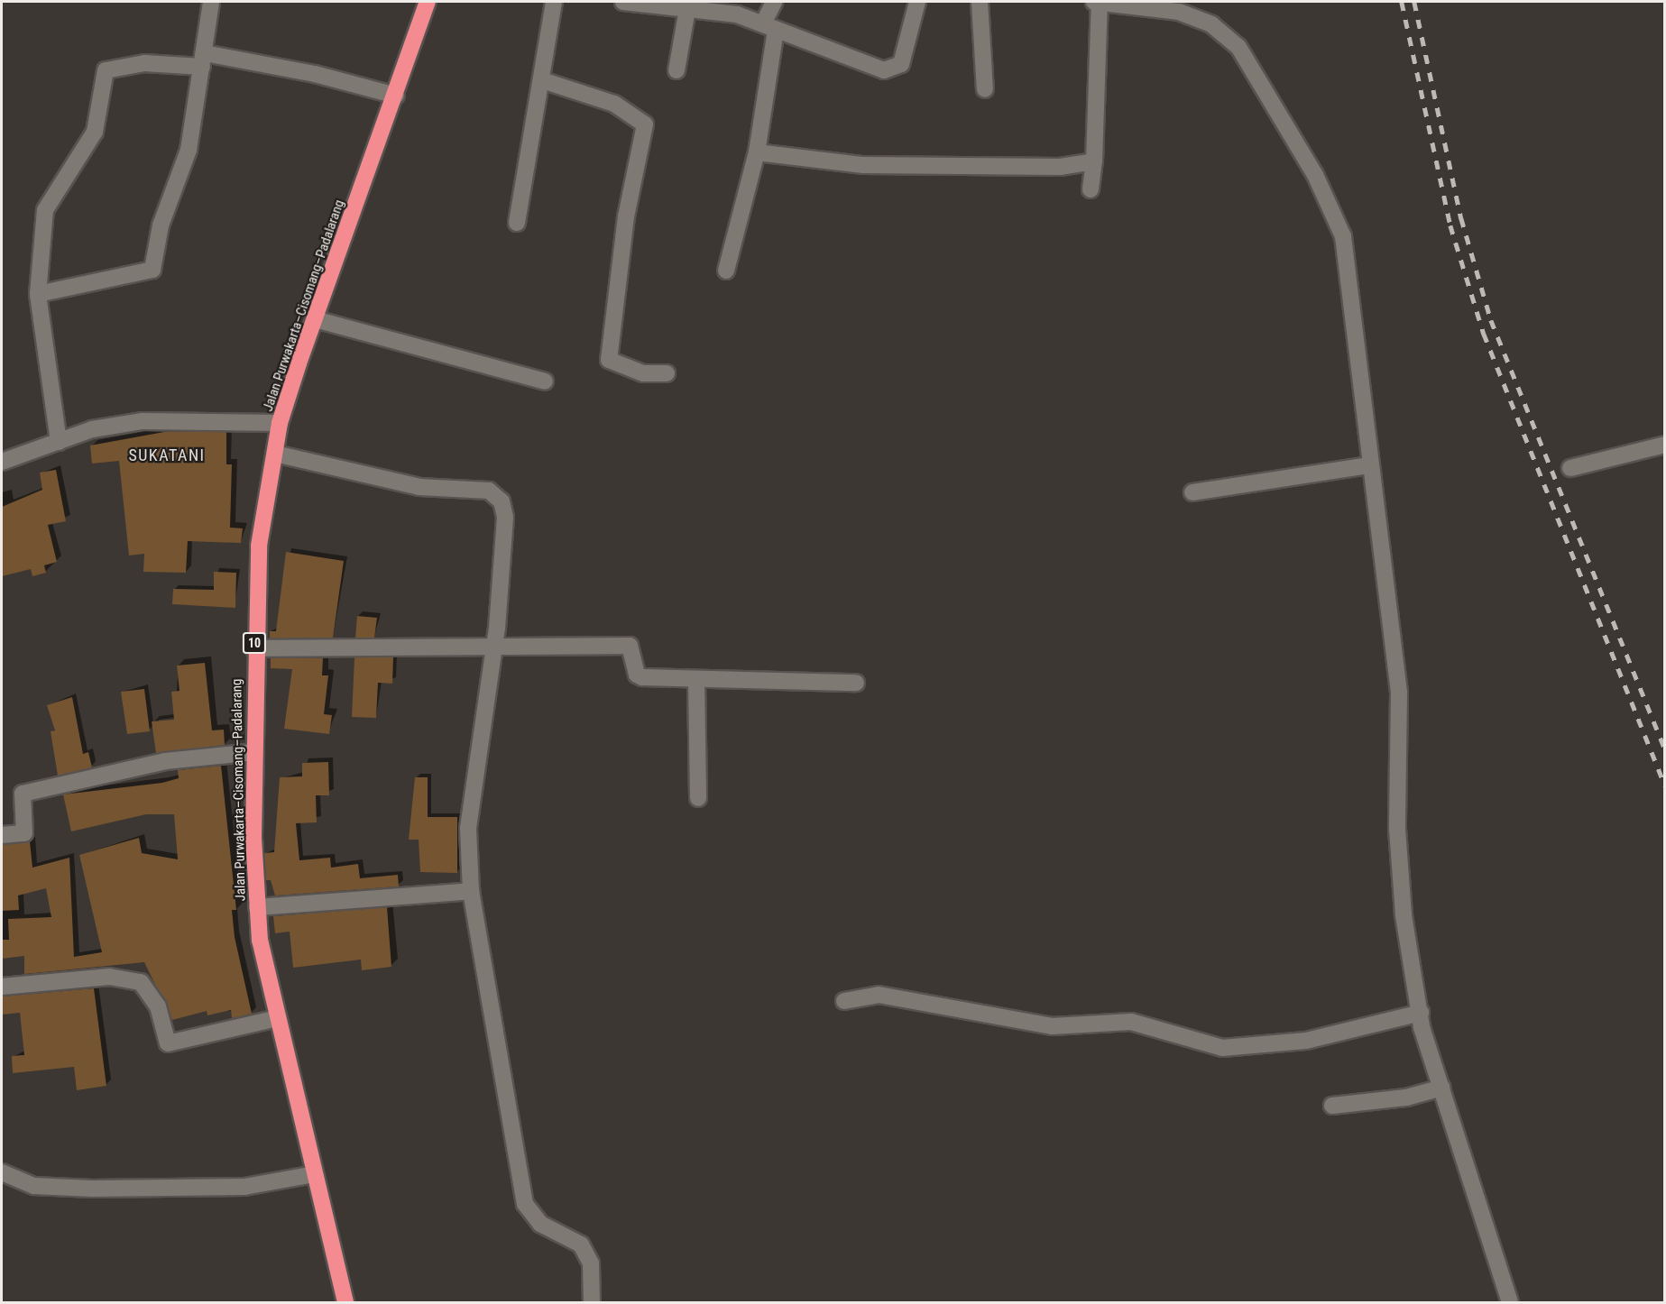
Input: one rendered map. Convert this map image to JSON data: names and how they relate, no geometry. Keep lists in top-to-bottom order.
{
  "streets": {
    "highway": ["Jalan Purwakarta–Cisomang–Padalarang", "10"]
  },
  "districts": ["SUKATANI"]
}
